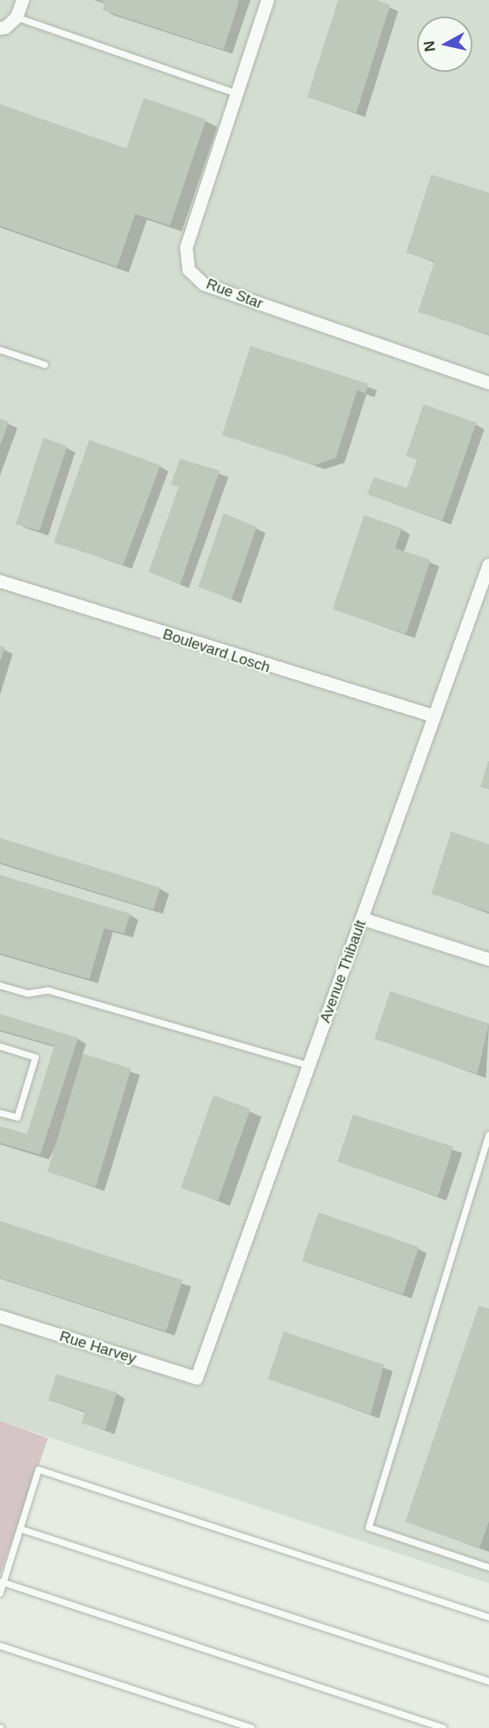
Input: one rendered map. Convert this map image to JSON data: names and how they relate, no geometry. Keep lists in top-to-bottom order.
{
  "streets": {
    "street": [
      "Rue Star",
      "Boulevard Losch",
      "Avenue Thibault",
      "Rue Harvey"
    ]
  },
  "crossings": [
    ["Boulevard Losch", "Avenue Thibault"],
    ["Avenue Thibault", "Rue Harvey"]
  ],
  "north": "left"
}
